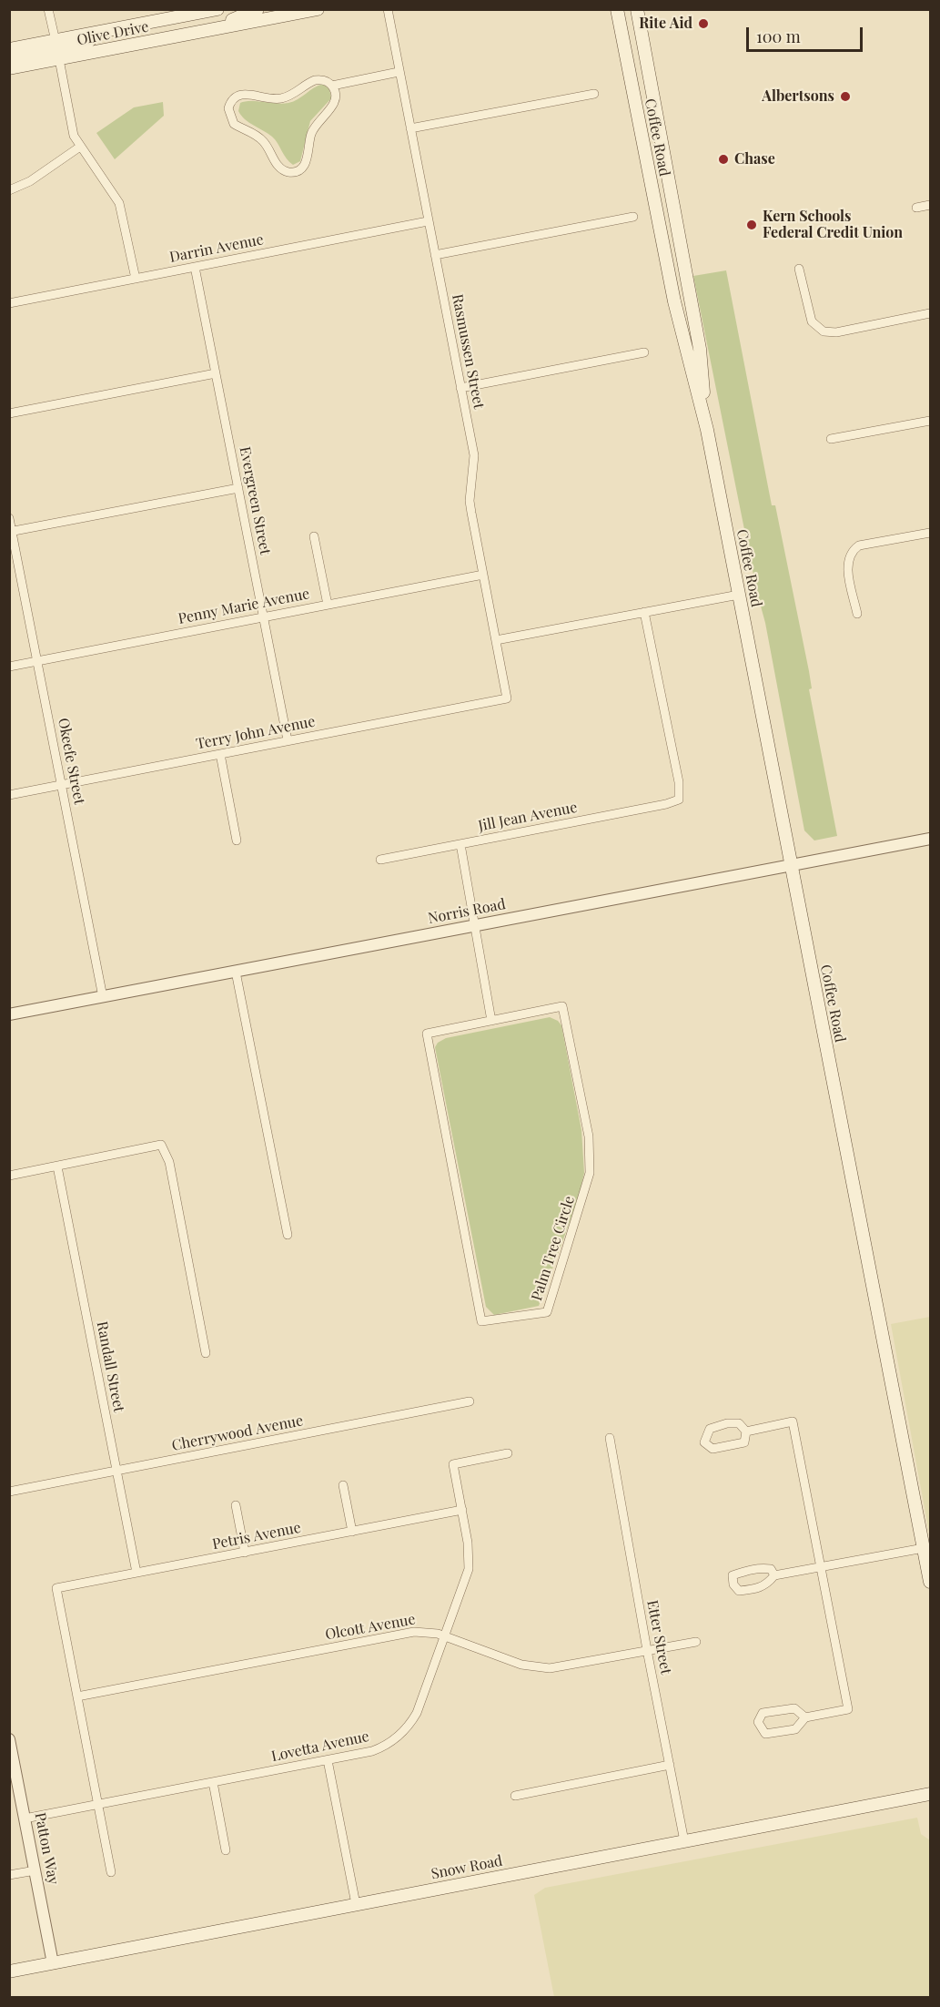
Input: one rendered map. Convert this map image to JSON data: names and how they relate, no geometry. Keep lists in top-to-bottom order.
{
  "streets": {
    "main road": ["Olive Drive", "Coffee Road", "Snow Road"],
    "street": [
      "Darrin Avenue",
      "Rasmussen Street",
      "Evergreen Street",
      "Penny Marie Avenue",
      "Terry John Avenue",
      "Okeefe Street",
      "Jill Jean Avenue",
      "Norris Road",
      "Palm Tree Circle",
      "Randall Street",
      "Cherrywood Avenue",
      "Petris Avenue",
      "Olcott Avenue",
      "Etter Street",
      "Lovetta Avenue",
      "Patton Way"
    ]
  },
  "crossings": [
    ["Coffee Road", "Norris Road"],
    ["Darrin Avenue", "Rasmussen Street"],
    ["Darrin Avenue", "Evergreen Street"],
    ["Rasmussen Street", "Penny Marie Avenue"],
    ["Rasmussen Street", "Terry John Avenue"],
    ["Evergreen Street", "Penny Marie Avenue"],
    ["Evergreen Street", "Terry John Avenue"],
    ["Penny Marie Avenue", "Okeefe Street"],
    ["Terry John Avenue", "Okeefe Street"],
    ["Okeefe Street", "Norris Road"],
    ["Randall Street", "Cherrywood Avenue"],
    ["Randall Street", "Petris Avenue"],
    ["Petris Avenue", "Olcott Avenue"],
    ["Petris Avenue", "Lovetta Avenue"],
    ["Olcott Avenue", "Etter Street"],
    ["Olcott Avenue", "Lovetta Avenue"],
    ["Etter Street", "Snow Road"],
    ["Lovetta Avenue", "Patton Way"],
    ["Patton Way", "Snow Road"]
  ],
  "places": [
    "Rite Aid",
    "Albertsons",
    "Chase",
    "Kern Schools Federal Credit Union"
  ],
  "scale_bar": "100 m"
}
